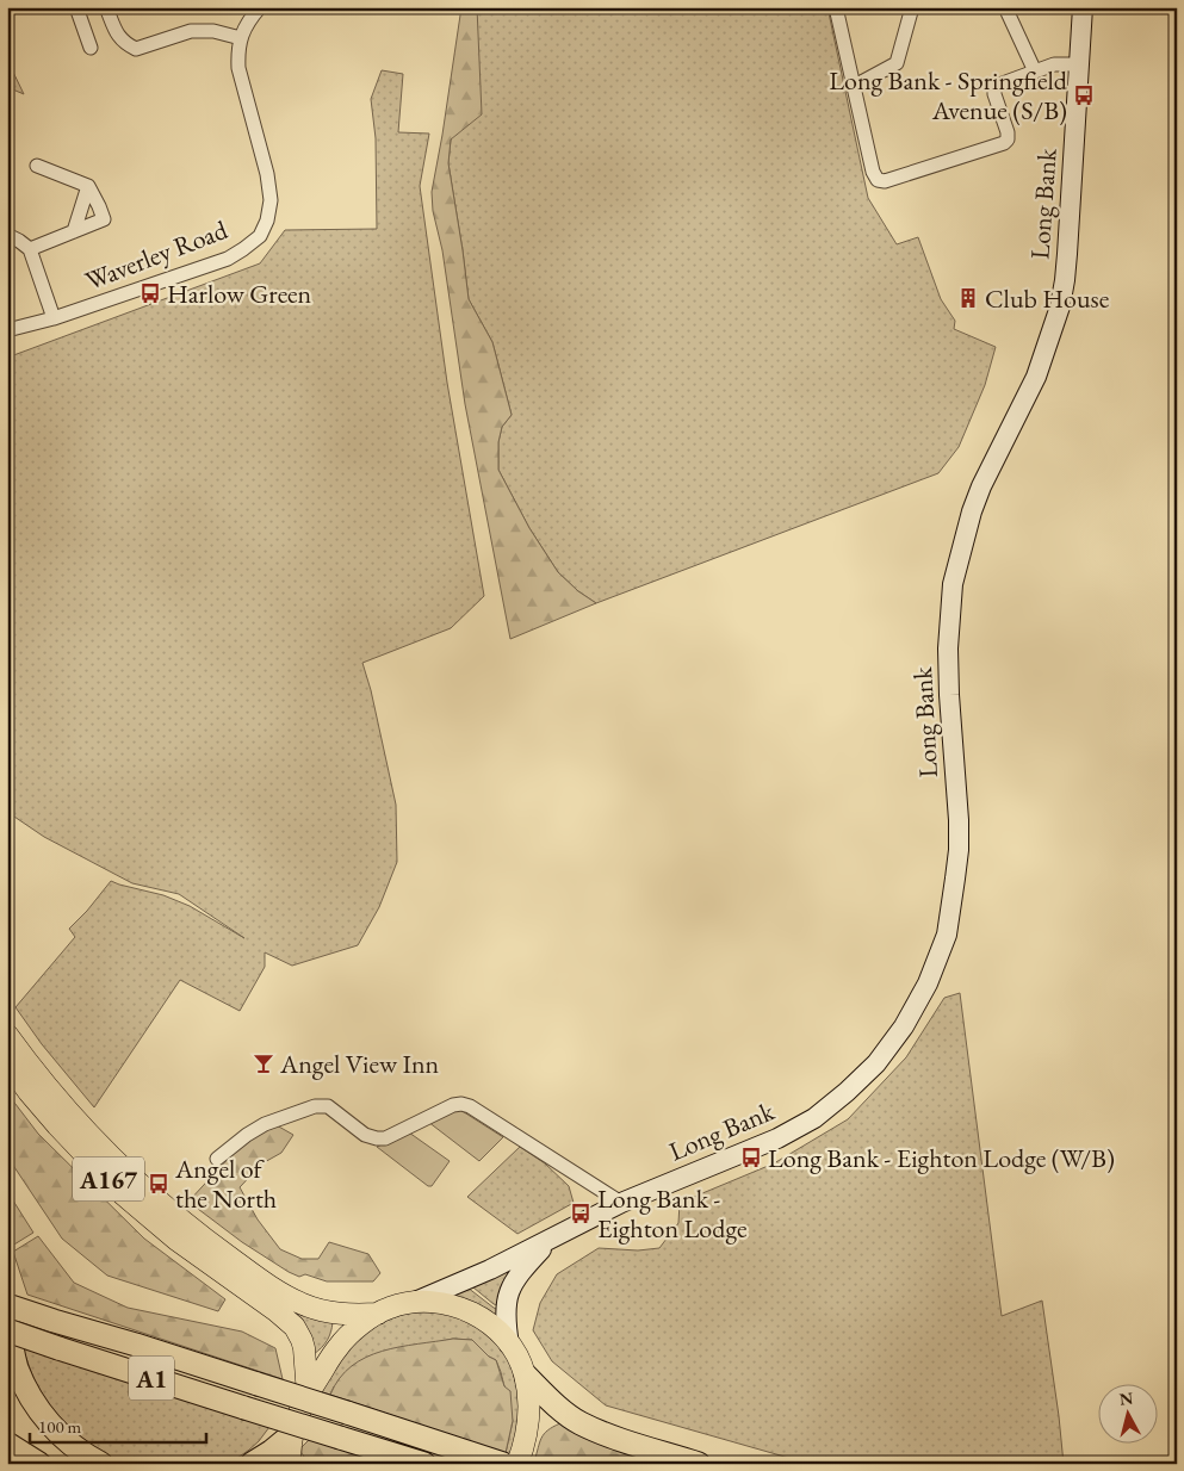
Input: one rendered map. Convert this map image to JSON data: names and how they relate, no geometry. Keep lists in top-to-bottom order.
{
  "streets": {
    "highway": ["A1"],
    "main road": ["Long Bank", "A167"],
    "street": ["Waverley Road"]
  },
  "crossings": [
    ["Long Bank", "A167"]
  ],
  "places": {
    "bus stop": [
      "Long Bank - Springfield Avenue (S/B)",
      "Harlow Green",
      "Long Bank - Eighton Lodge (W/B)",
      "Angel of the North",
      "Long Bank - Eighton Lodge"
    ],
    "building": ["Club House"],
    "bar": ["Angel View Inn"]
  },
  "scale_bar": "100 m",
  "north": "top"
}
